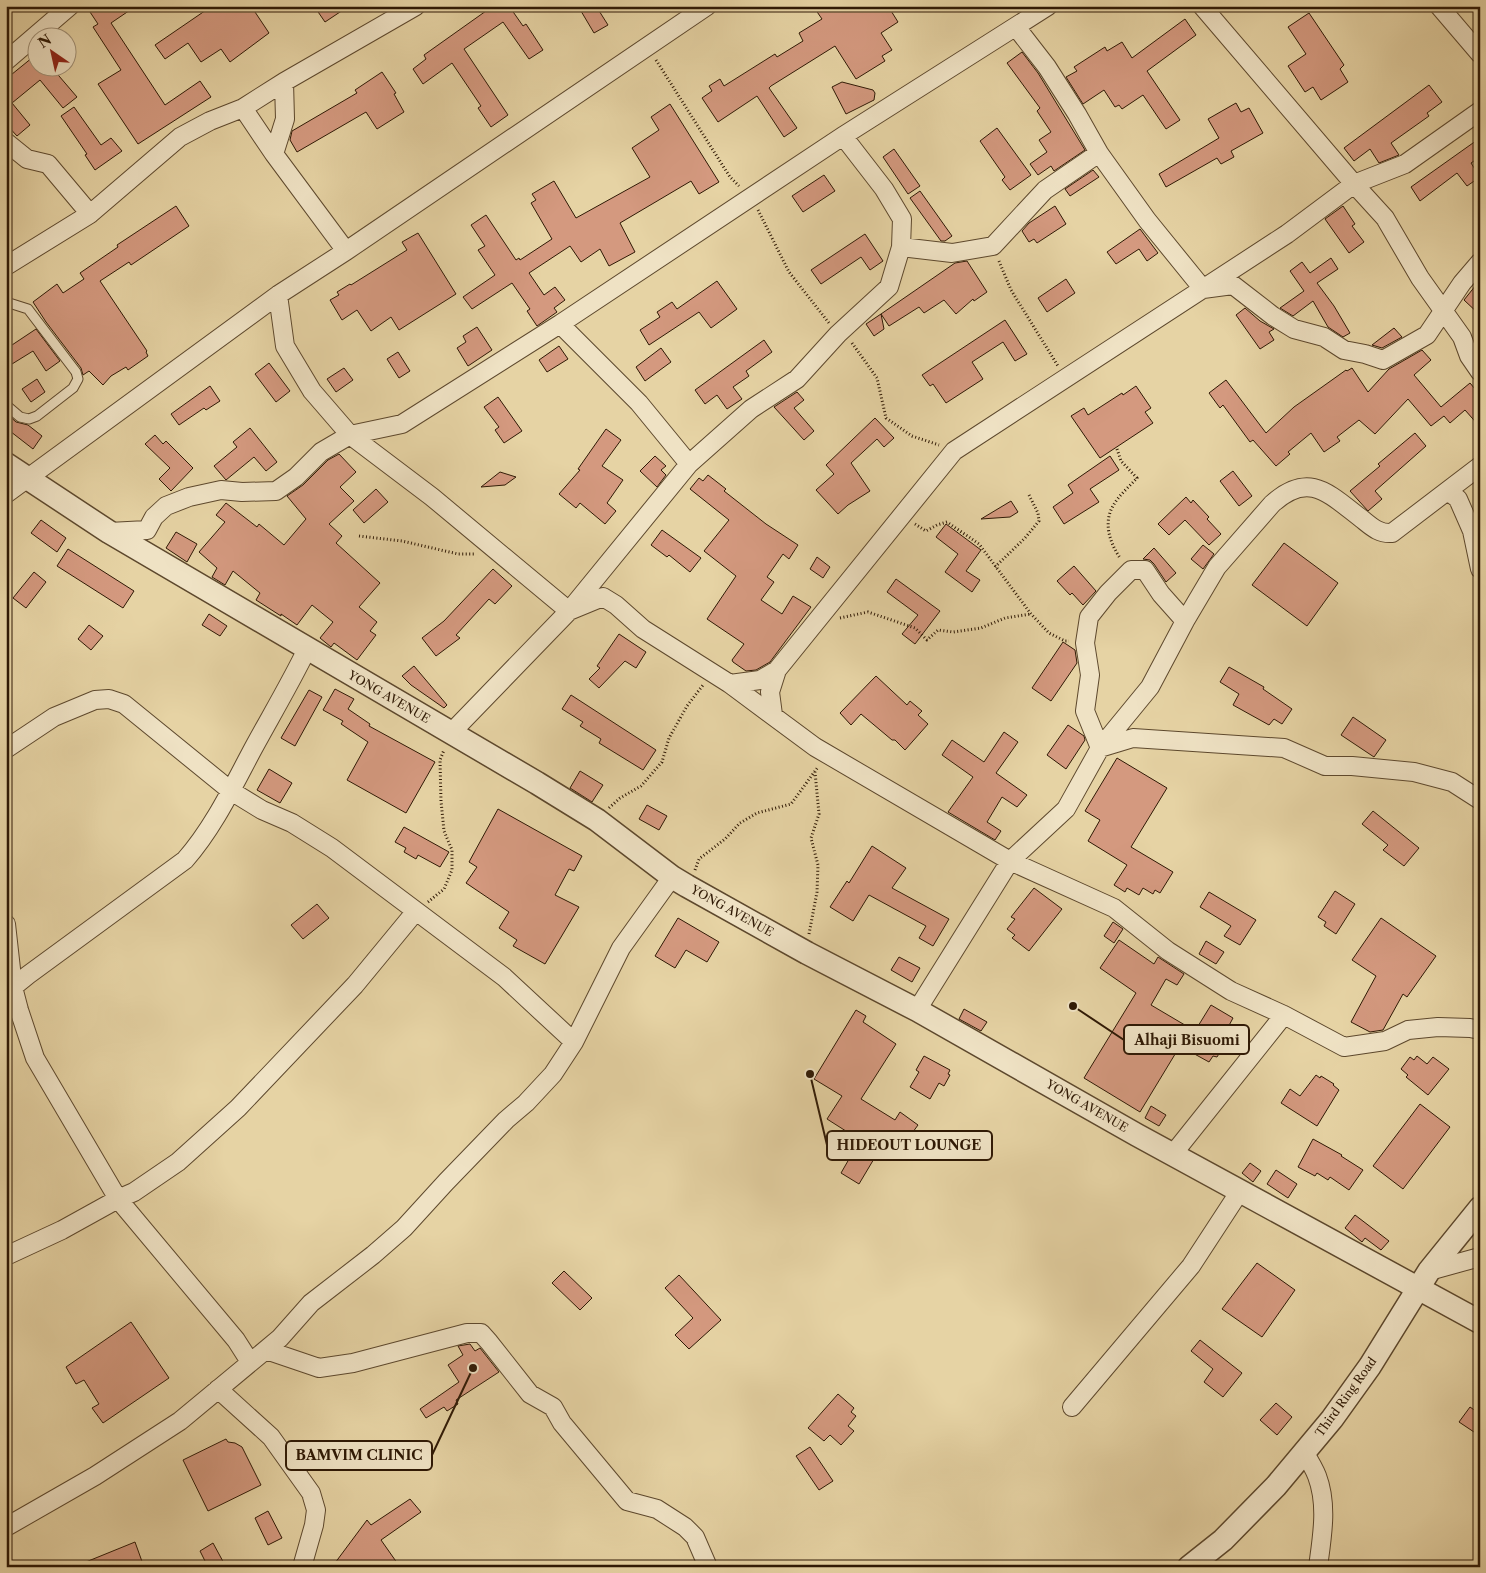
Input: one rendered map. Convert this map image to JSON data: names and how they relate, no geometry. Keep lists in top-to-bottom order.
{
  "streets": {
    "street": ["YONG AVENUE", "Third Ring Road"]
  },
  "crossings": [
    ["YONG AVENUE", "Third Ring Road"]
  ],
  "places": ["Alhaji Bisuomi", "HIDEOUT LOUNGE", "BAMVIM CLINIC"],
  "north": "top left"
}
